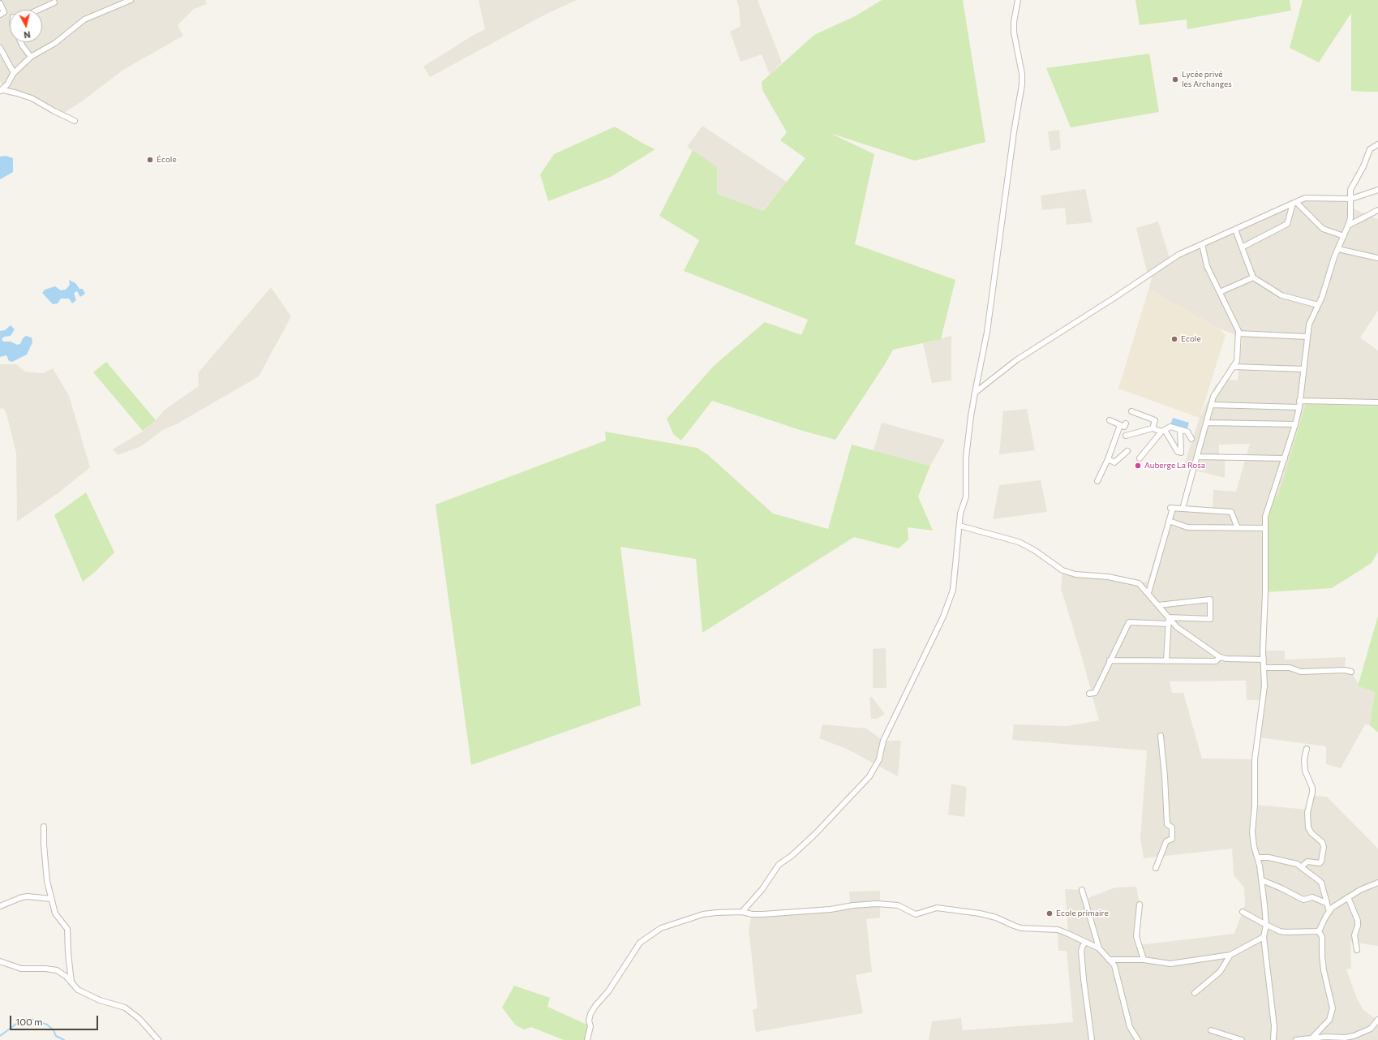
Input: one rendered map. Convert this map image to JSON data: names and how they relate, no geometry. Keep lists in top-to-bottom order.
{
  "places": [
    "Lycée privé les Archanges",
    "École",
    "Ecole",
    "Auberge La Rosa",
    "Ecole primaire"
  ],
  "scale_bar": "100 m",
  "north": "bottom"
}
